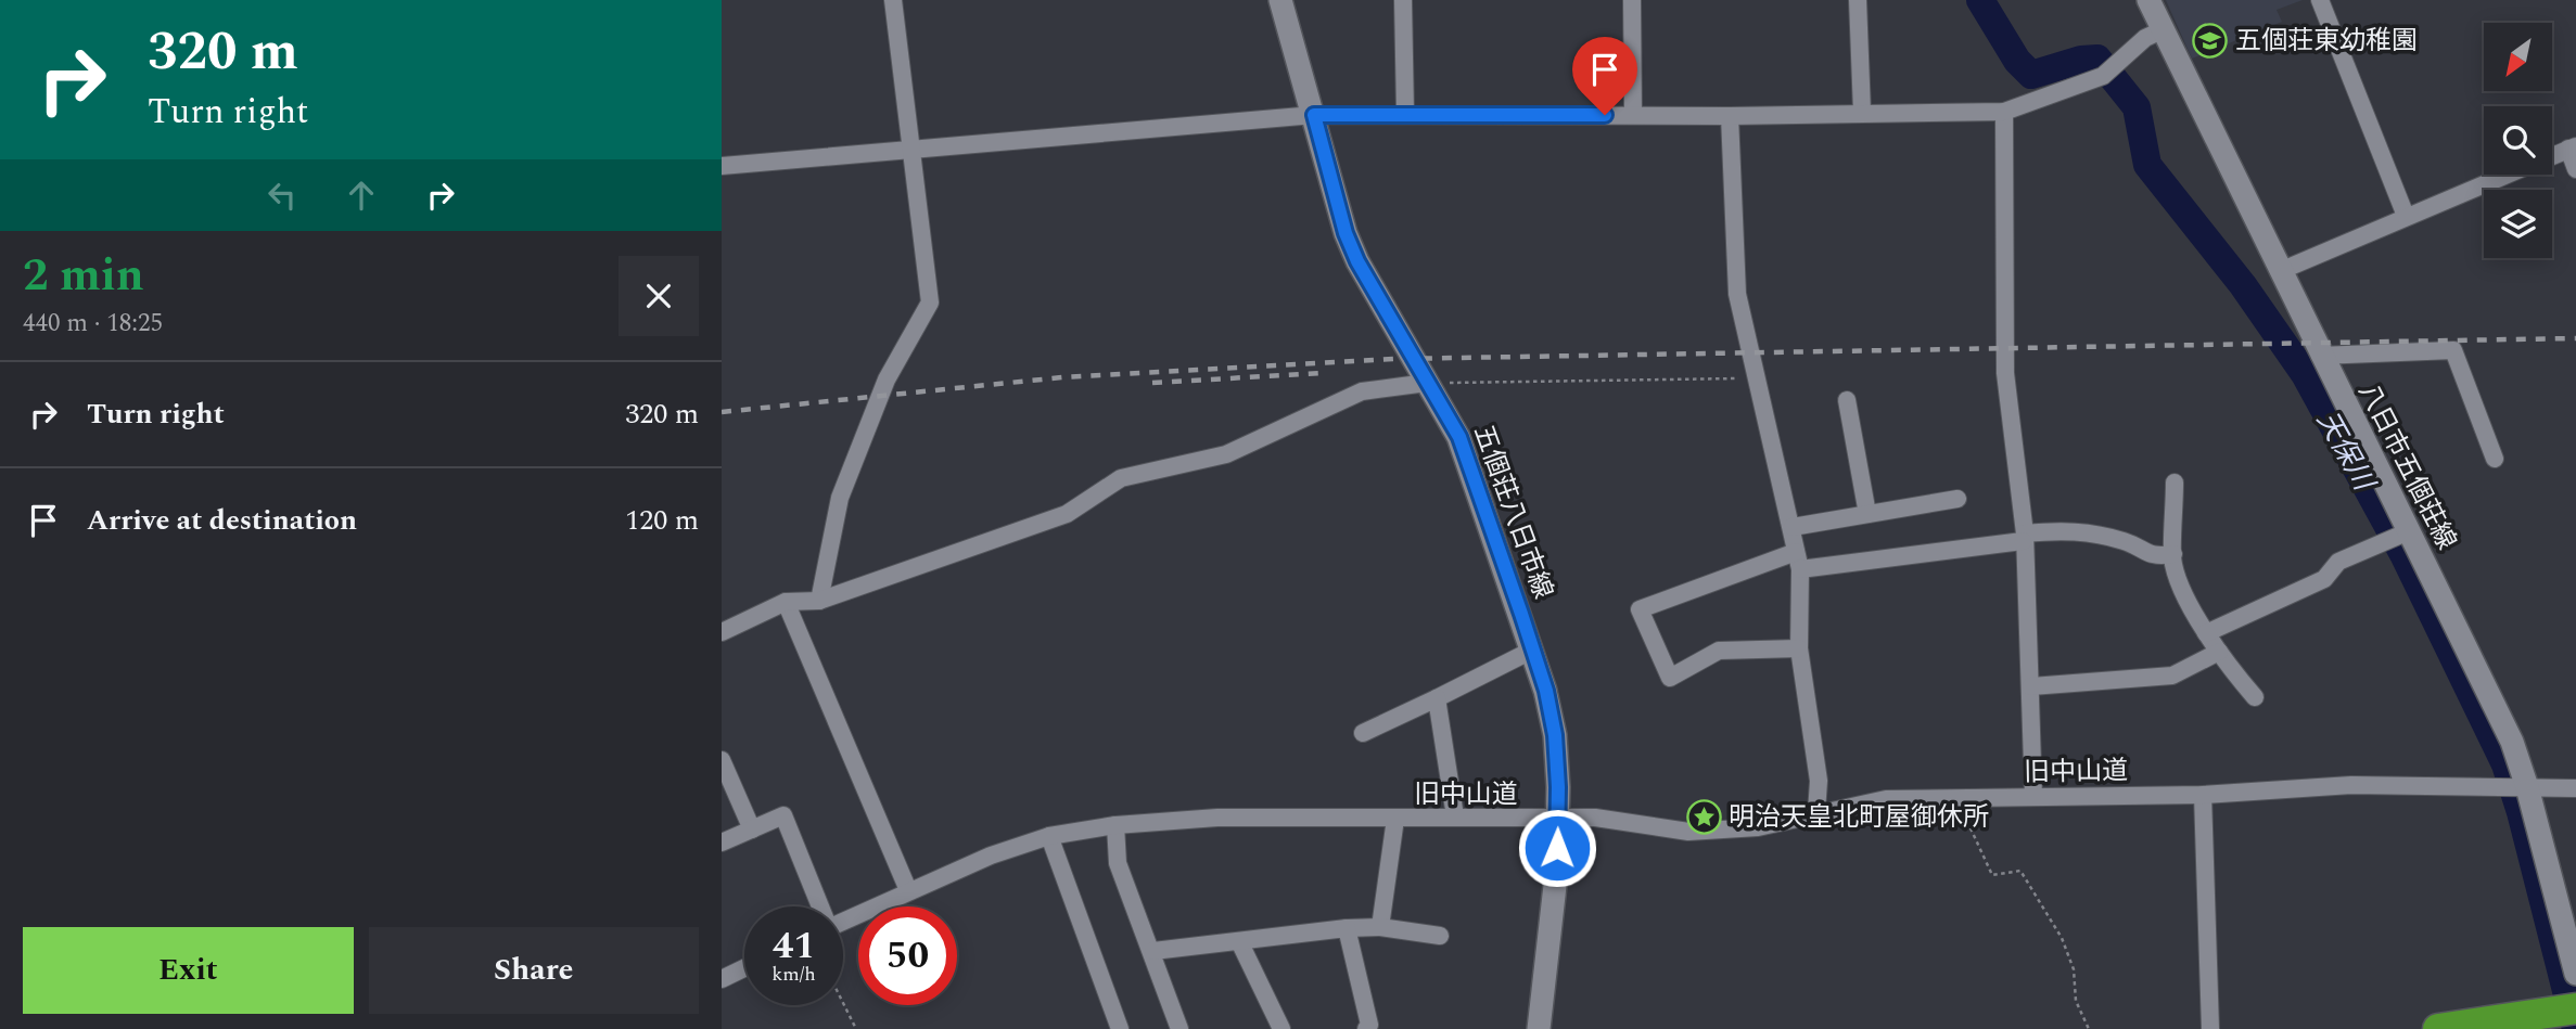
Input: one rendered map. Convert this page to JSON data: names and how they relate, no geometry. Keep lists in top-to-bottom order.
{
  "streets": {
    "main road": ["八日市五個荘線", "五個荘八日市線"],
    "street": ["旧中山道"]
  },
  "crossings": [
    ["八日市五個荘線", "旧中山道"],
    ["五個荘八日市線", "旧中山道"]
  ],
  "water": ["天保川"],
  "places": {
    "school or university": ["五個荘東幼稚園"],
    "place": ["明治天皇北町屋御休所"]
  },
  "north": "bottom left",
  "page": {
    "turn": ["320 m", "Turn right"],
    "heading": ["2 min", "440 m · 18:25"],
    "list": [
      {
        "name": "Turn right",
        "value": "320 m"
      },
      {
        "name": "Arrive at destination",
        "value": "120 m"
      }
    ],
    "speed": "41 km/h",
    "limit": "50",
    "buttons": ["Exit", "Share"]
  }
}
